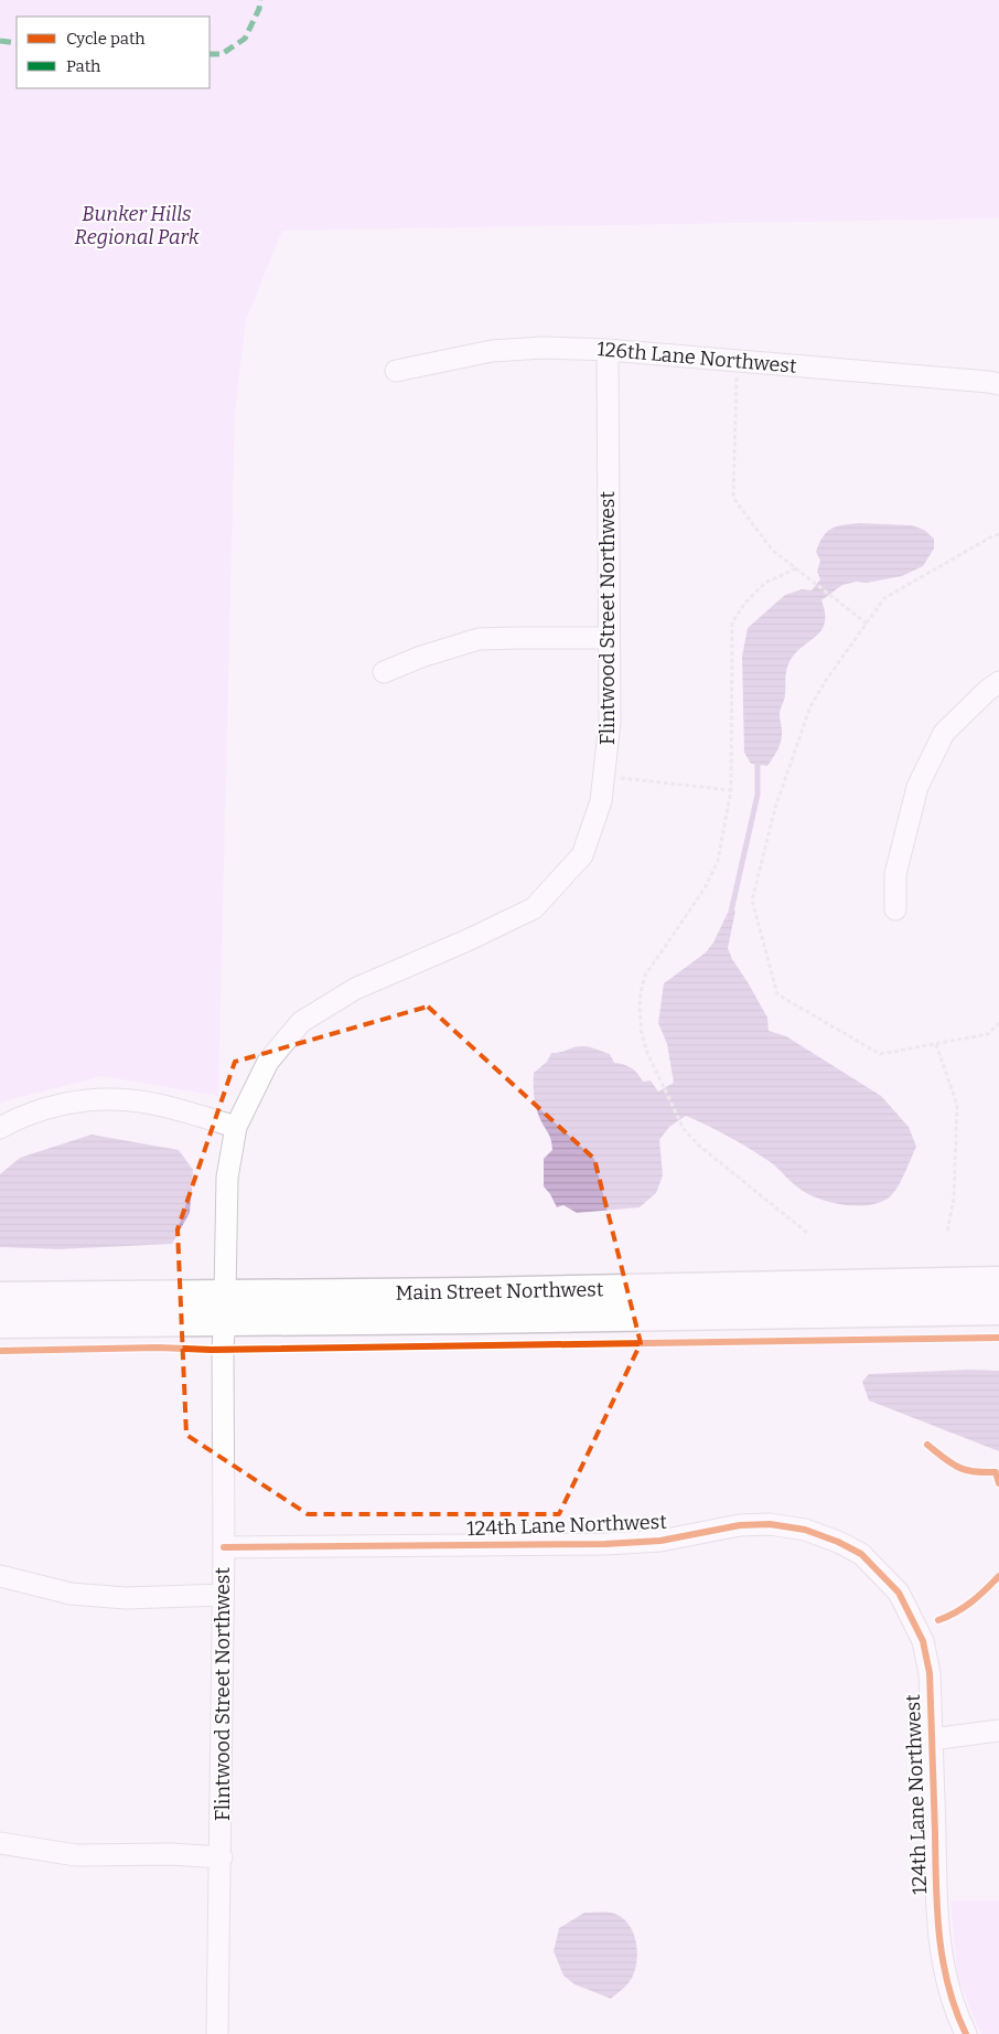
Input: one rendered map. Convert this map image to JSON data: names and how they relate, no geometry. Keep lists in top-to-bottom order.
{
  "streets": {
    "main road": ["Main Street Northwest"],
    "street": ["126th Lane Northwest", "Flintwood Street Northwest", "124th Lane Northwest"]
  },
  "crossings": [
    ["126th Lane Northwest", "Flintwood Street Northwest"],
    ["Flintwood Street Northwest", "Main Street Northwest"],
    ["Flintwood Street Northwest", "124th Lane Northwest"]
  ],
  "parks": ["Bunker Hills Regional Park"],
  "legend": ["Cycle path", "Path"]
}
